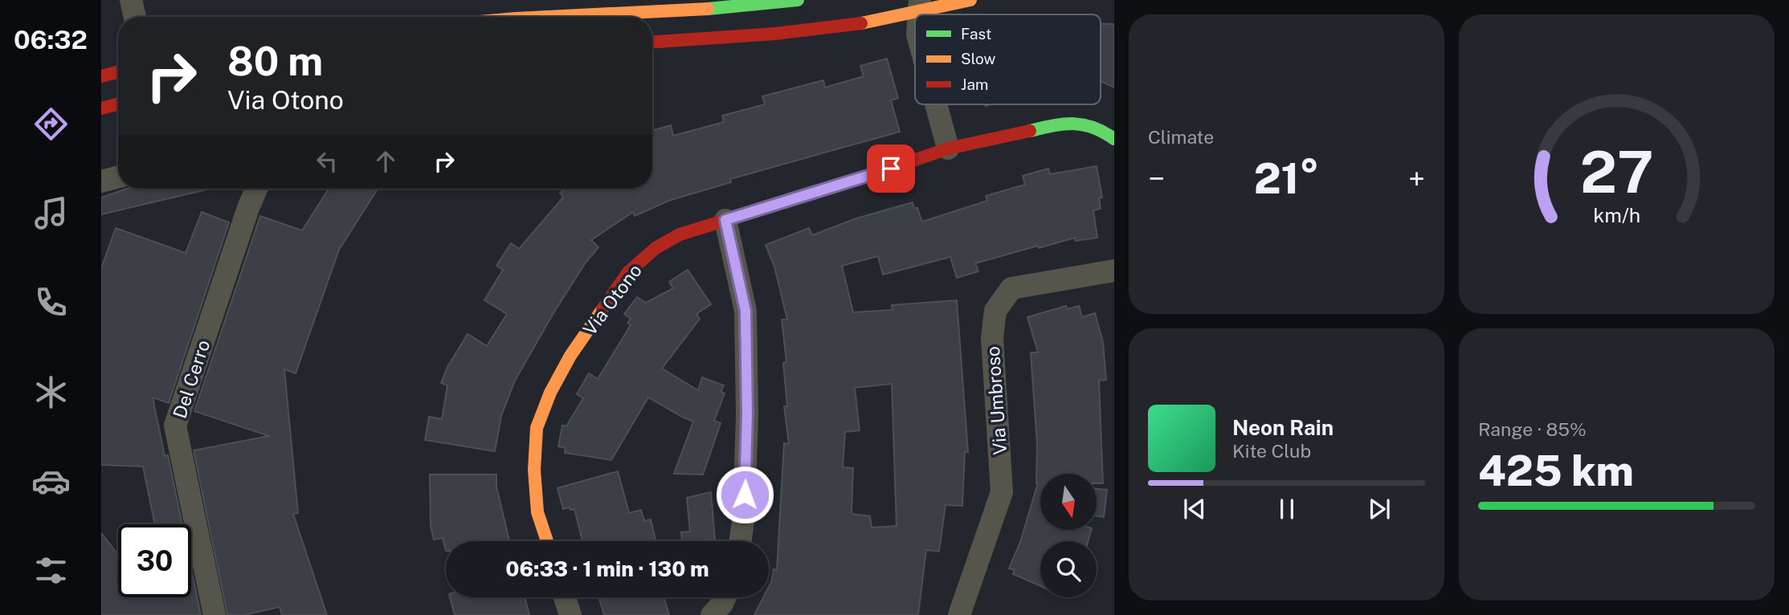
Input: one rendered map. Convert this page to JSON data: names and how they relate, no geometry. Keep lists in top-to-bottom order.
{
  "streets": {
    "street": ["Via Otono", "Del Cerro", "Via Umbroso"]
  },
  "legend": ["Fast", "Slow", "Jam"],
  "north": "bottom",
  "page": {
    "tabs": "06:32",
    "tile": [
      "Climate",
      ["Range · 85%", "425 km"]
    ],
    "turn": ["80 m", "Via Otono"],
    "heat": ["−", "21°", "+"],
    "song": ["Neon Rain", "Kite Club"],
    "limit": "30",
    "trip": "06:33 · 1 min · 130 m",
    "gauge": ["27", "km/h"]
  }
}
